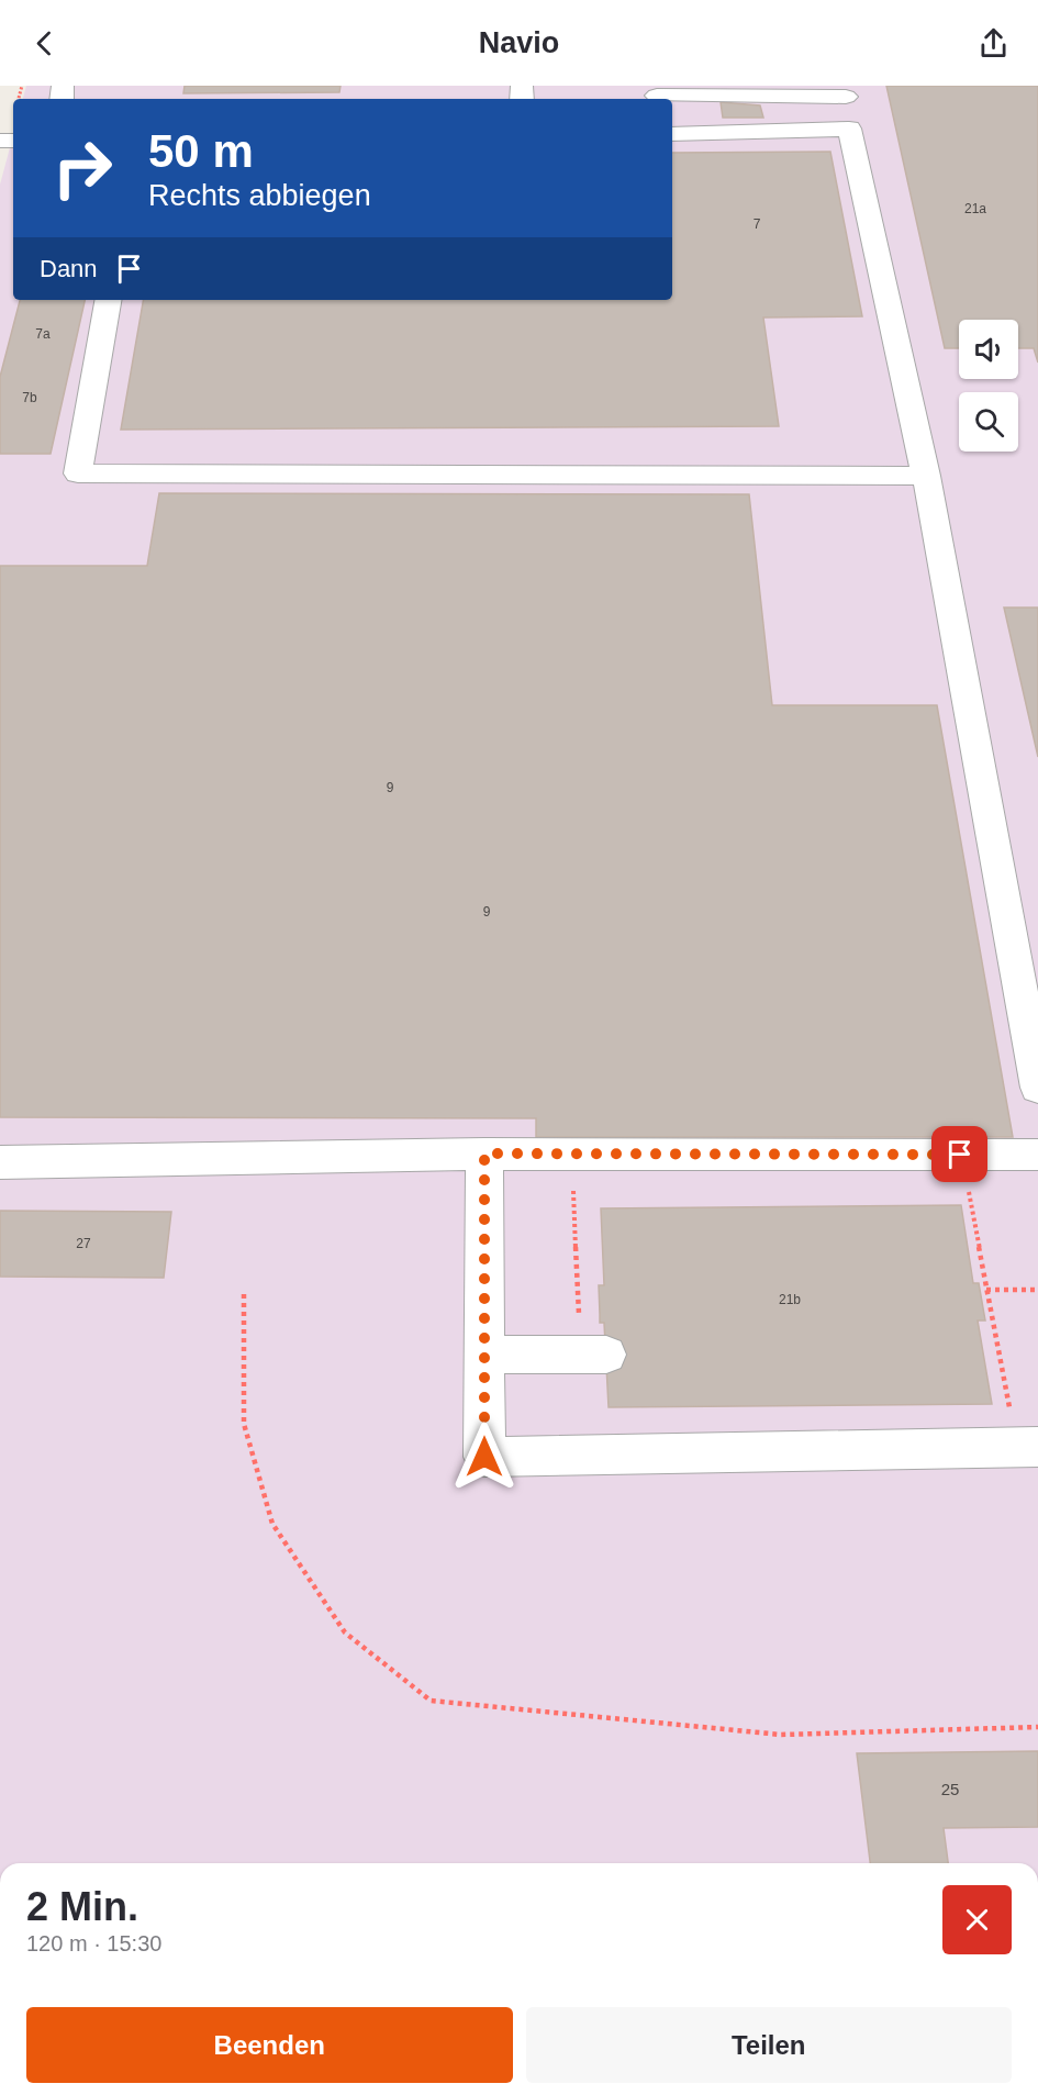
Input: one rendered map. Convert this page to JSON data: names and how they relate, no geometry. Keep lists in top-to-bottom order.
{
  "house_numbers": [
    "21a",
    "7",
    "7a",
    "7b",
    "9",
    "9",
    "27",
    "21b",
    "25"
  ],
  "page": {
    "header": "Navio",
    "turn": ["50 m", "Rechts abbiegen"],
    "then": "Dann",
    "heading": ["2 Min.", "120 m · 15:30"],
    "buttons": ["Beenden", "Teilen"]
  }
}
